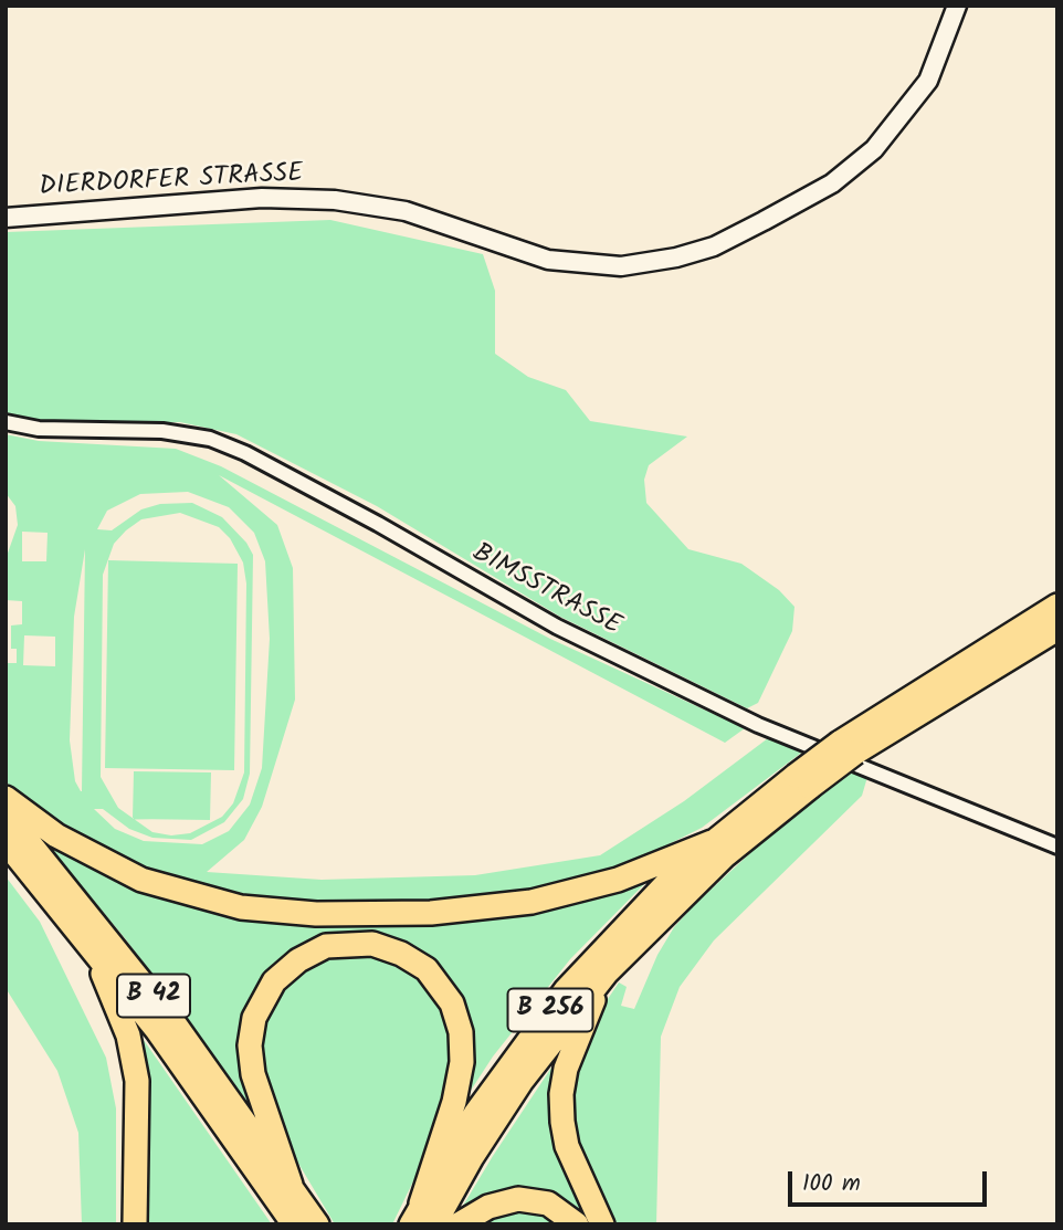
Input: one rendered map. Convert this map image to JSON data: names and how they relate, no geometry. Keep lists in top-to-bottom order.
{
  "streets": {
    "highway": ["B 42", "B 256"],
    "main road": ["DIERDORFER STRASSE"],
    "street": ["BIMSSTRASSE"]
  },
  "scale_bar": "100 m"
}
